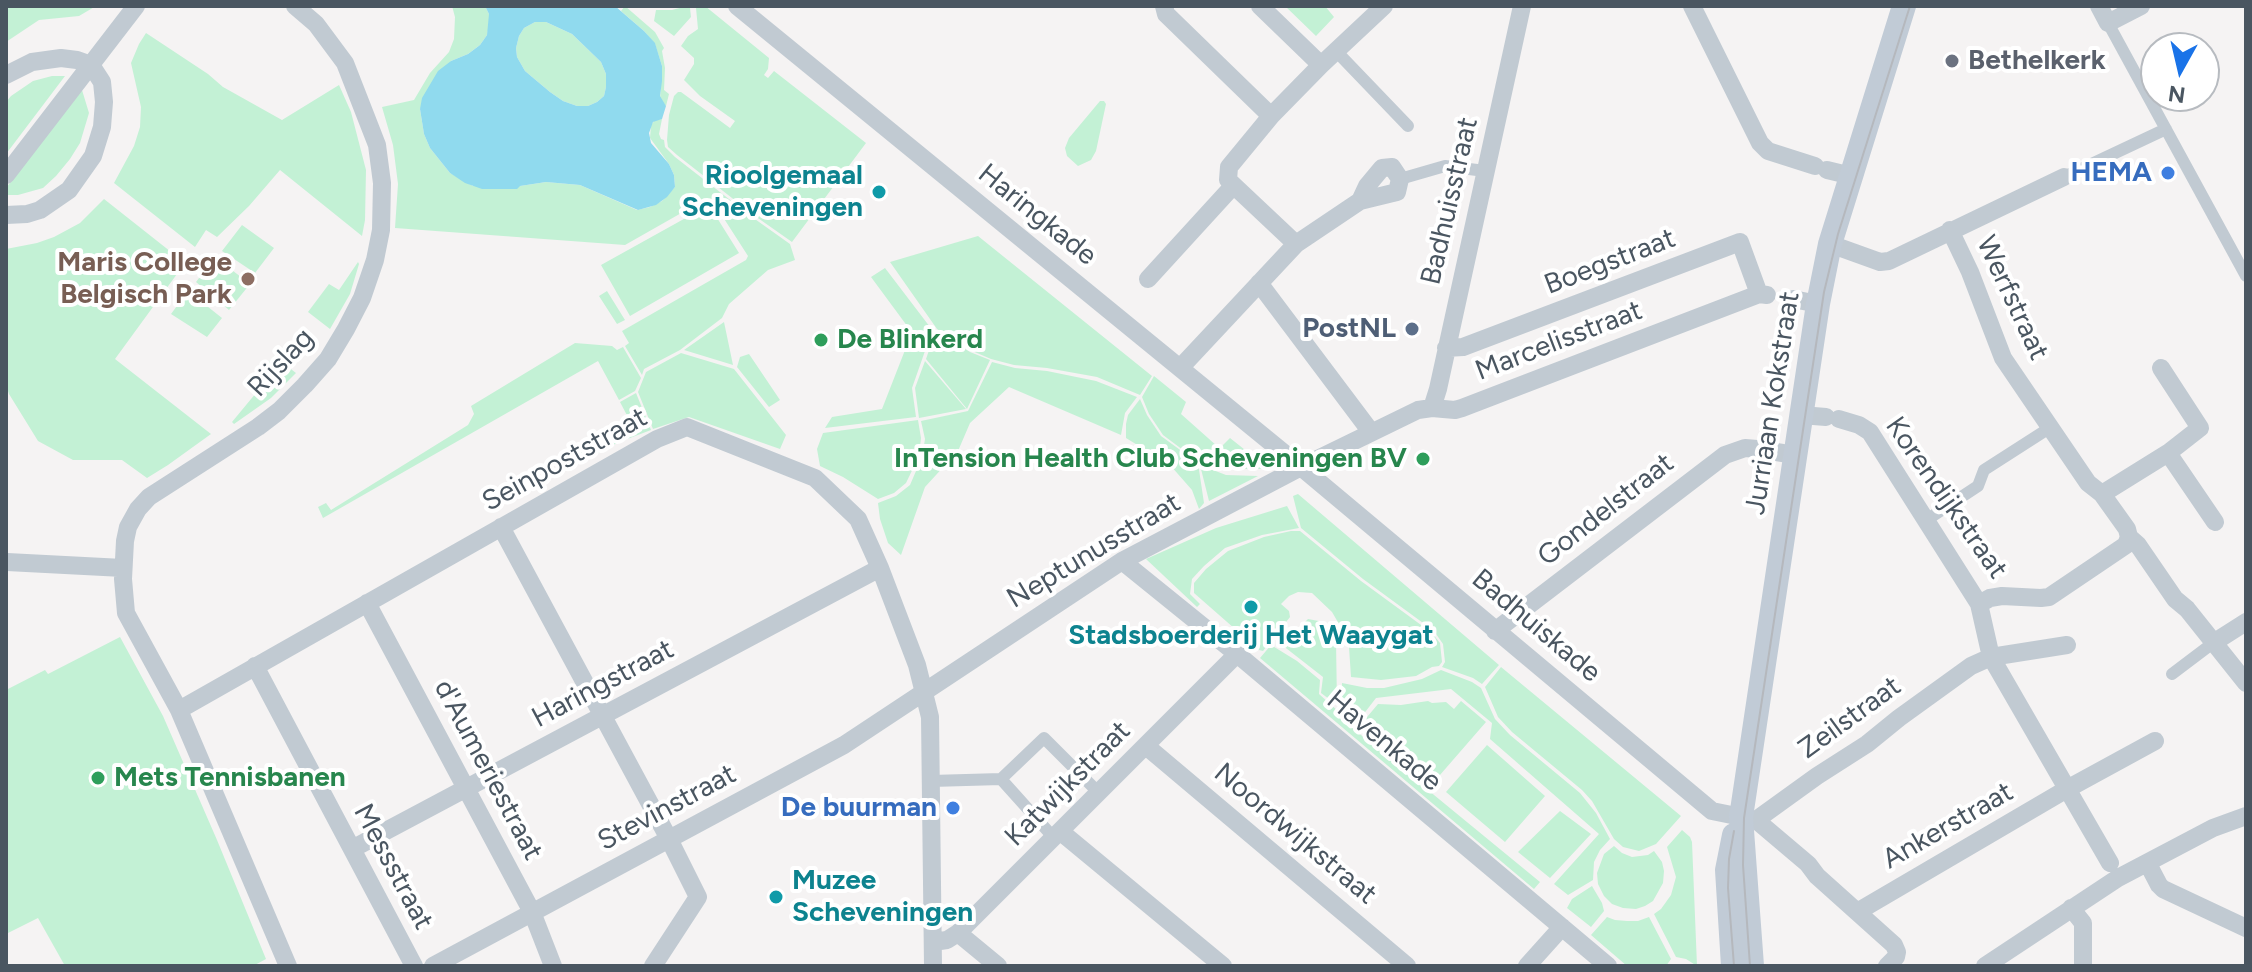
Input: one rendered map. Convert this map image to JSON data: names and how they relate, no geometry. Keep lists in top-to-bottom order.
{
  "streets": {
    "main road": ["Jurriaan Kokstraat"],
    "street": [
      "Badhuisstraat",
      "Haringkade",
      "Boegstraat",
      "Werfstraat",
      "Marcelisstraat",
      "Rijslag",
      "Seinpoststraat",
      "Korendijkstraat",
      "Gondelstraat",
      "Neptunusstraat",
      "Badhuiskade",
      "Haringstraat",
      "Zeilstraat",
      "Havenkade",
      "d'Aumeriestraat",
      "Katwijkstraat",
      "Stevinstraat",
      "Ankerstraat",
      "Noordwijkstraat",
      "Messstraat"
    ]
  },
  "crossings": [
    ["Badhuisstraat", "Boegstraat"],
    ["Badhuisstraat", "Marcelisstraat"],
    ["Haringkade", "Marcelisstraat"],
    ["Haringkade", "Neptunusstraat"],
    ["Haringkade", "Badhuiskade"],
    ["Boegstraat", "Marcelisstraat"],
    ["Werfstraat", "Korendijkstraat"],
    ["Marcelisstraat", "Neptunusstraat"],
    ["Marcelisstraat", "Badhuiskade"],
    ["Rijslag", "Seinpoststraat"],
    ["Jurriaan Kokstraat", "Korendijkstraat"],
    ["Jurriaan Kokstraat", "Gondelstraat"],
    ["Jurriaan Kokstraat", "Badhuiskade"],
    ["Jurriaan Kokstraat", "Zeilstraat"],
    ["Seinpoststraat", "Neptunusstraat"],
    ["Seinpoststraat", "Haringstraat"],
    ["Seinpoststraat", "d'Aumeriestraat"],
    ["Seinpoststraat", "Katwijkstraat"],
    ["Seinpoststraat", "Stevinstraat"],
    ["Seinpoststraat", "Messstraat"],
    ["Gondelstraat", "Badhuiskade"],
    ["Neptunusstraat", "Badhuiskade"],
    ["Neptunusstraat", "Havenkade"],
    ["Neptunusstraat", "Stevinstraat"],
    ["Badhuiskade", "Zeilstraat"],
    ["Haringstraat", "d'Aumeriestraat"],
    ["Haringstraat", "Messstraat"],
    ["Havenkade", "Katwijkstraat"],
    ["d'Aumeriestraat", "Stevinstraat"],
    ["Katwijkstraat", "Noordwijkstraat"]
  ],
  "places": [
    "Bethelkerk",
    "HEMA",
    "Rioolgemaal Scheveningen",
    "Maris College Belgisch Park",
    "PostNL",
    "De Blinkerd",
    "InTension Health Club Scheveningen BV",
    "Stadsboerderij Het Waaygat",
    "Mets Tennisbanen",
    "De buurman",
    "Muzee Scheveningen"
  ],
  "north": "bottom"
}
